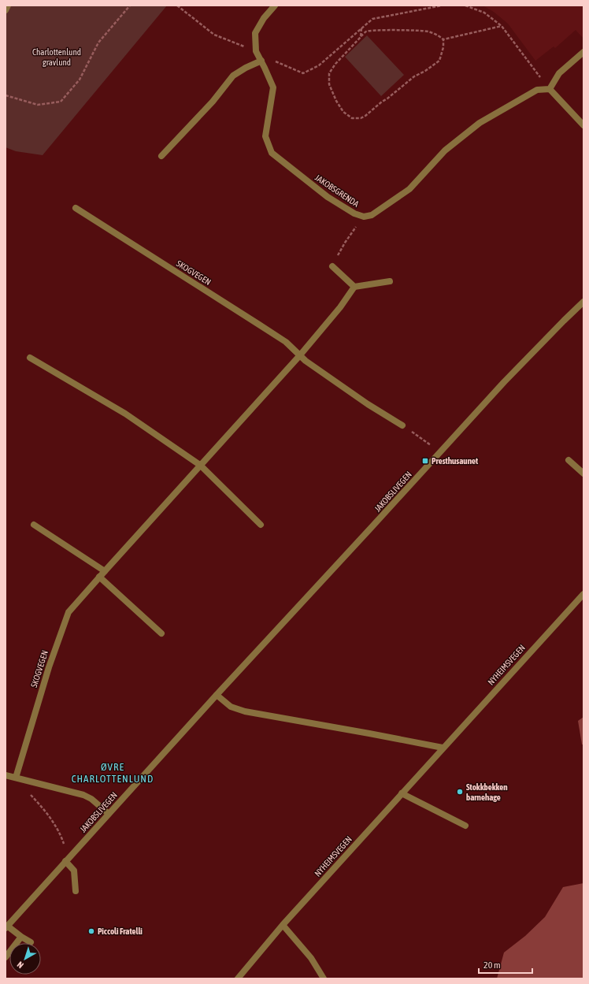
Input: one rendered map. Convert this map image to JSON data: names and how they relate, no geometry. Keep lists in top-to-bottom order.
{
  "streets": {
    "street": [
      "JAKOBSGRENDA",
      "SKOGVEGEN",
      "JAKOBSLIVEGEN",
      "NYHEIMSVEGEN"
    ]
  },
  "districts": ["ØVRE CHARLOTTENLUND"],
  "parks": ["Charlottenlund gravlund"],
  "places": {
    "transit": ["Presthusaunet"],
    "other": ["Stokkbekken barnehage", "Piccoli Fratelli"]
  },
  "scale_bar": "20 m",
  "north": "bottom left"
}
